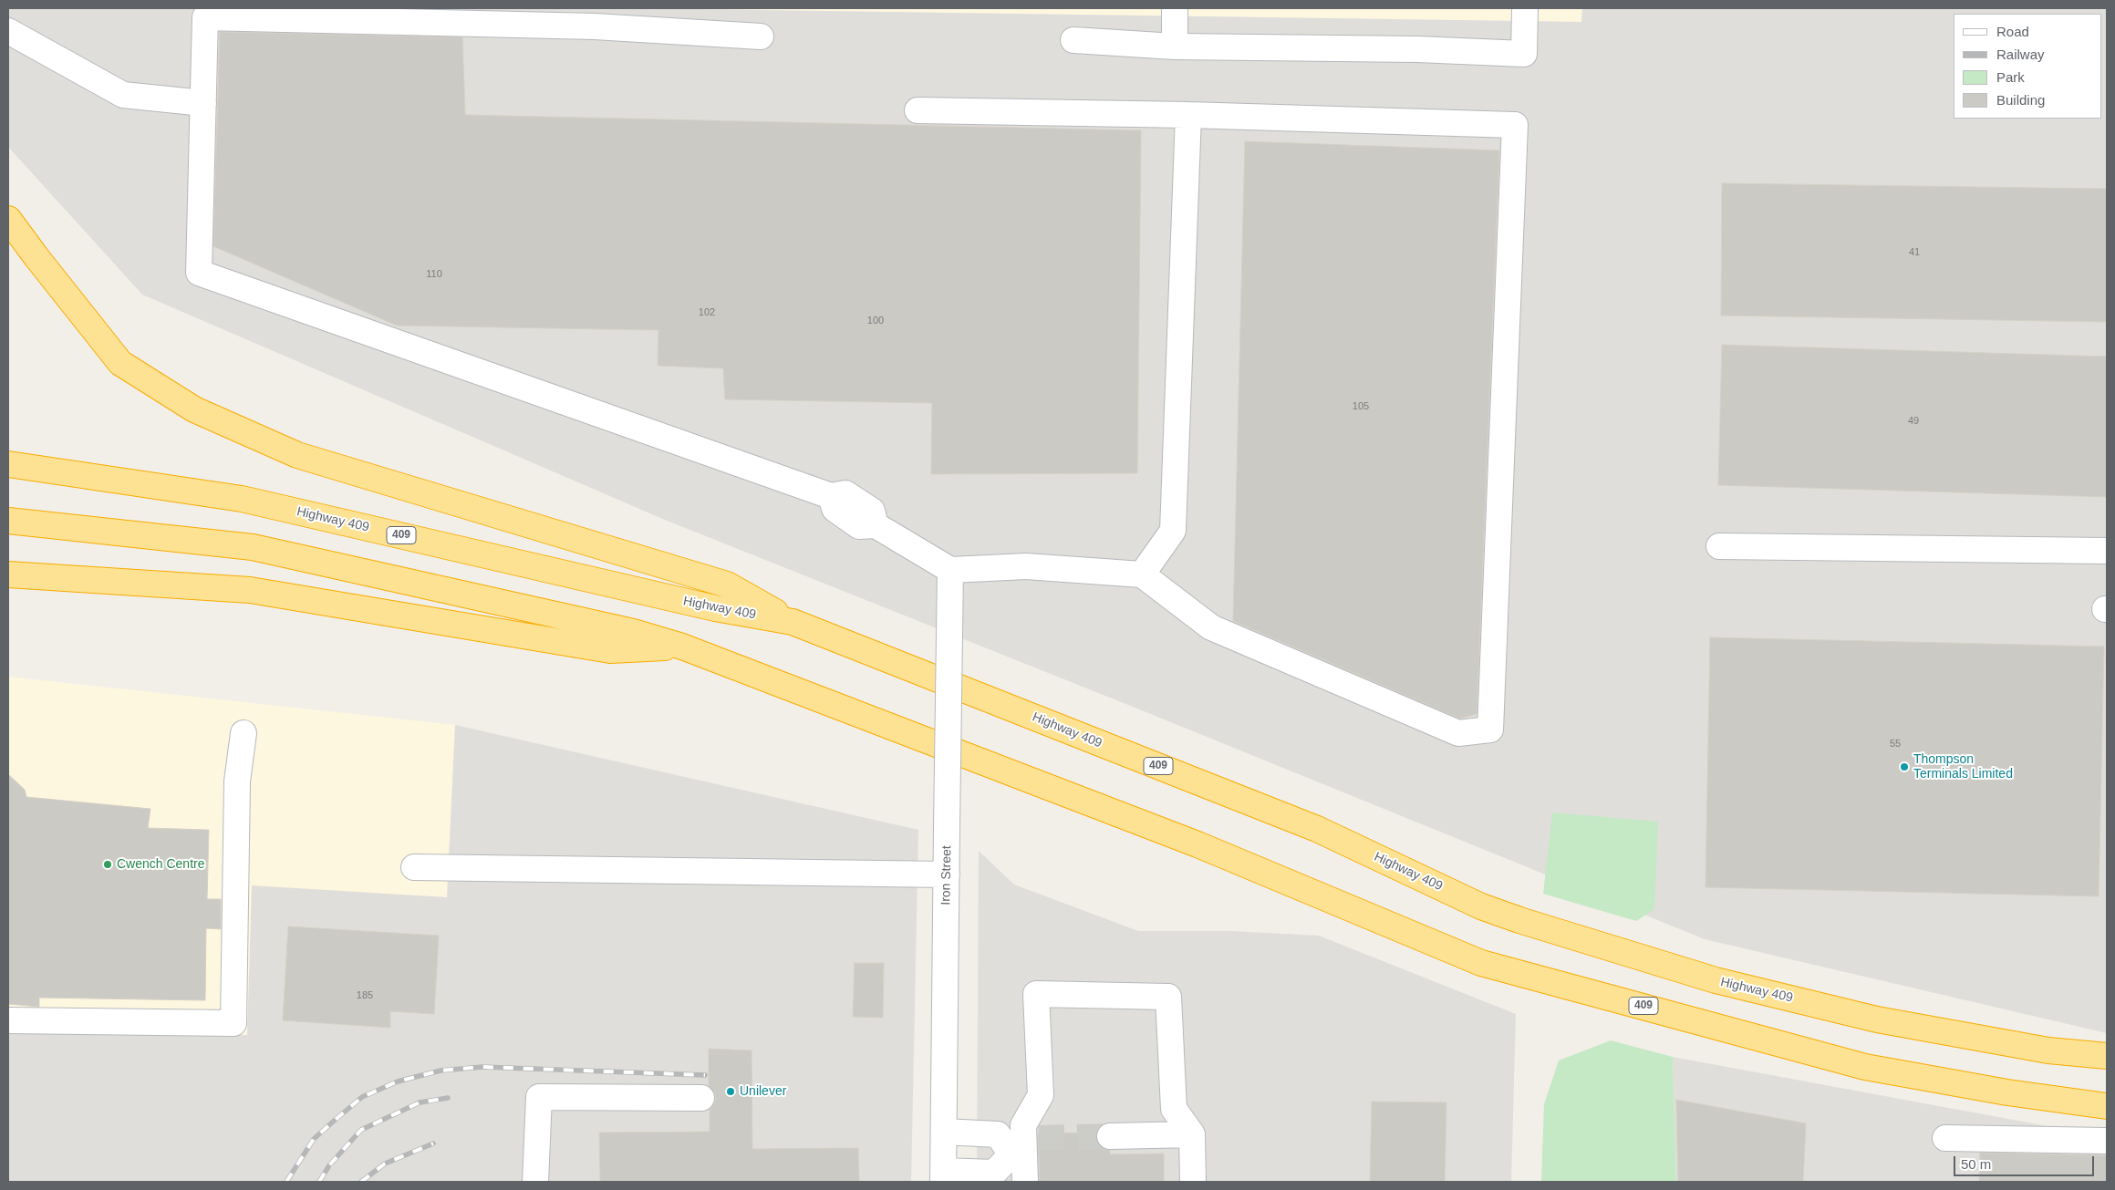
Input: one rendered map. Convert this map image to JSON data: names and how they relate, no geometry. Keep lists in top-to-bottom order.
{
  "streets": {
    "highway": ["Highway 409", "409"],
    "street": ["Iron Street"]
  },
  "places": ["Thompson Terminals Limited", "Cwench Centre", "Unilever"],
  "house_numbers": [
    "41",
    "110",
    "102",
    "100",
    "105",
    "49",
    "55",
    "185"
  ],
  "legend": [
    "Road",
    "Railway",
    "Park",
    "Building"
  ],
  "scale_bar": "50 m"
}
